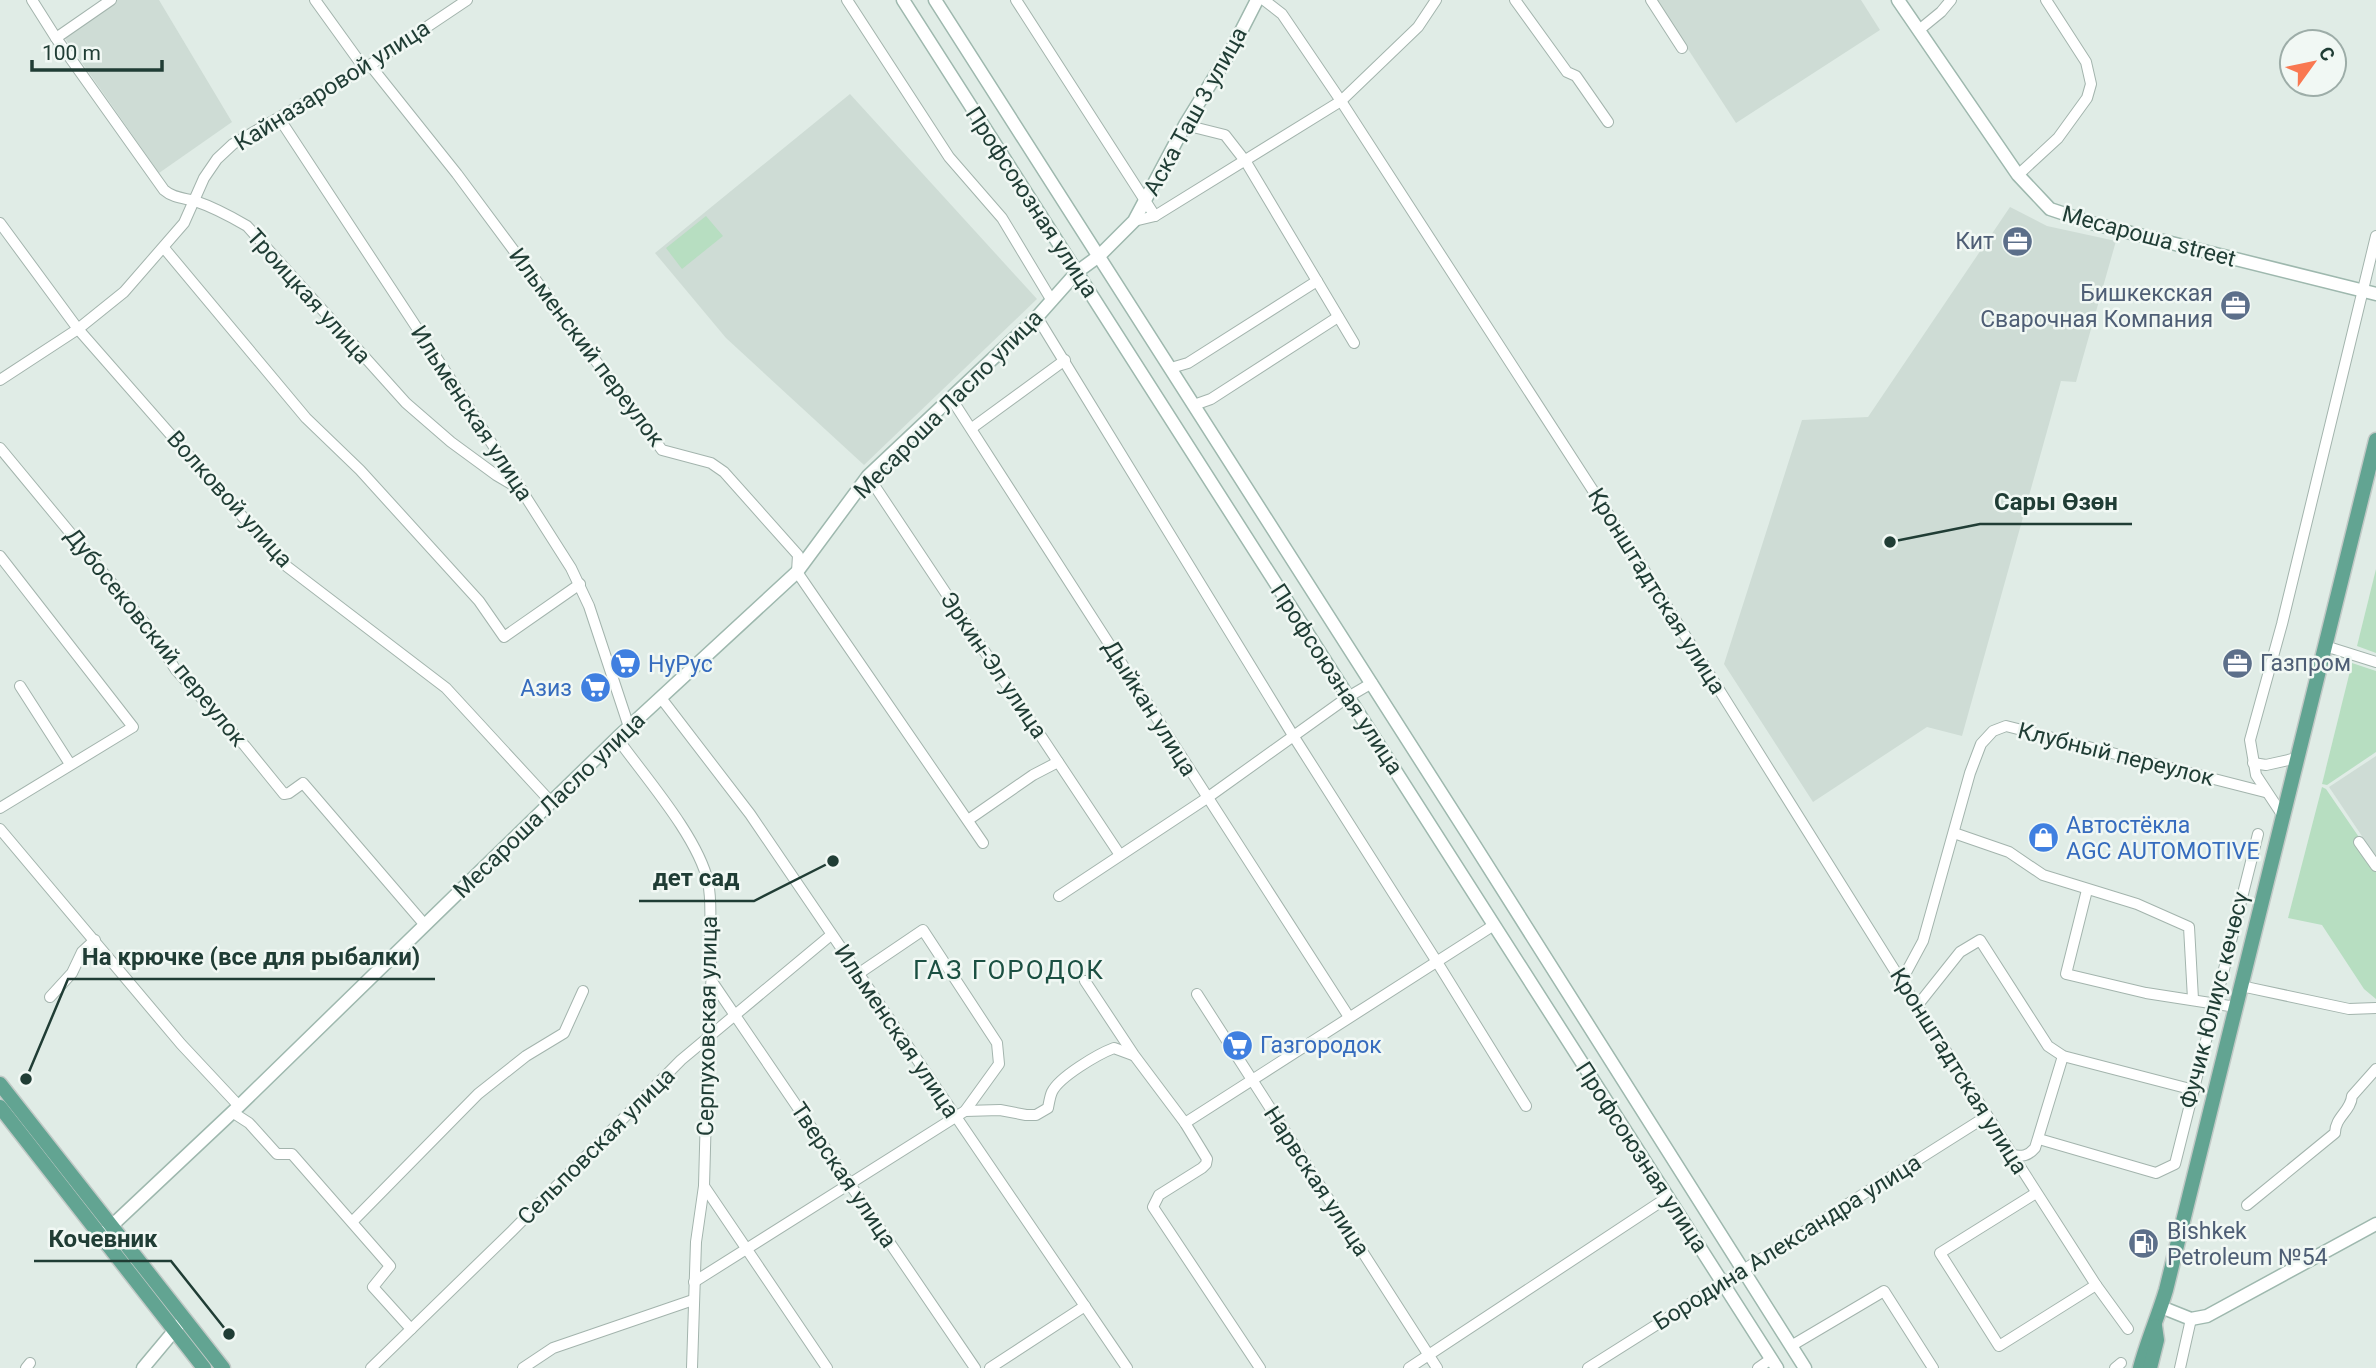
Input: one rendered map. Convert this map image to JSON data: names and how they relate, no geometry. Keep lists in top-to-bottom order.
{
  "streets": {
    "main road": ["Фучик Юлиус көчөсү"],
    "street": [
      "Кайназаровой улица",
      "Аска Таш 3 улица",
      "Профсоюзная улица",
      "Месароша street",
      "Троицкая улица",
      "Ильменский переулок",
      "Месароша Ласло улица",
      "Ильменская улица",
      "Волковой улица",
      "Кронштадтская улица",
      "Дубосековский переулок",
      "Эркин-Эл улица",
      "Дыйкан улица",
      "Клубный переулок",
      "Серпуховская улица",
      "Сельповская улица",
      "Тверская улица",
      "Нарвская улица",
      "Бородина Александра улица"
    ]
  },
  "crossings": [
    ["Кайназаровой улица", "Троицкая улица"],
    ["Кайназаровой улица", "Ильменский переулок"],
    ["Кайназаровой улица", "Ильменская улица"],
    ["Кайназаровой улица", "Волковой улица"],
    ["Аска Таш 3 улица", "Месароша Ласло улица"],
    ["Профсоюзная улица", "Месароша Ласло улица"],
    ["Профсоюзная улица", "Бородина Александра улица"],
    ["Троицкая улица", "Ильменская улица"],
    ["Ильменский переулок", "Месароша Ласло улица"],
    ["Месароша Ласло улица", "Ильменская улица"],
    ["Месароша Ласло улица", "Волковой улица"],
    ["Месароша Ласло улица", "Дубосековский переулок"],
    ["Месароша Ласло улица", "Эркин-Эл улица"],
    ["Месароша Ласло улица", "Дыйкан улица"],
    ["Месароша Ласло улица", "Серпуховская улица"],
    ["Ильменская улица", "Сельповская улица"],
    ["Кронштадтская улица", "Клубный переулок"],
    ["Кронштадтская улица", "Бородина Александра улица"],
    ["Серпуховская улица", "Сельповская улица"],
    ["Серпуховская улица", "Тверская улица"],
    ["Сельповская улица", "Тверская улица"]
  ],
  "districts": ["ГАЗ ГОРОДОК"],
  "places": {
    "office": ["Кит", "Бишкекская Сварочная Компания", "Газпром"],
    "other": [
      "Сары Өзөн",
      "дет сад",
      "На крючке (все для рыбалки)",
      "Кочевник"
    ],
    "supermarket": ["НуРус", "Азиз", "Газгородок"],
    "shop": ["Автостёкла AGC AUTOMOTIVE"],
    "fuel station": ["Bishkek Petroleum №54"]
  },
  "scale_bar": "100 m",
  "north": "top right"
}
